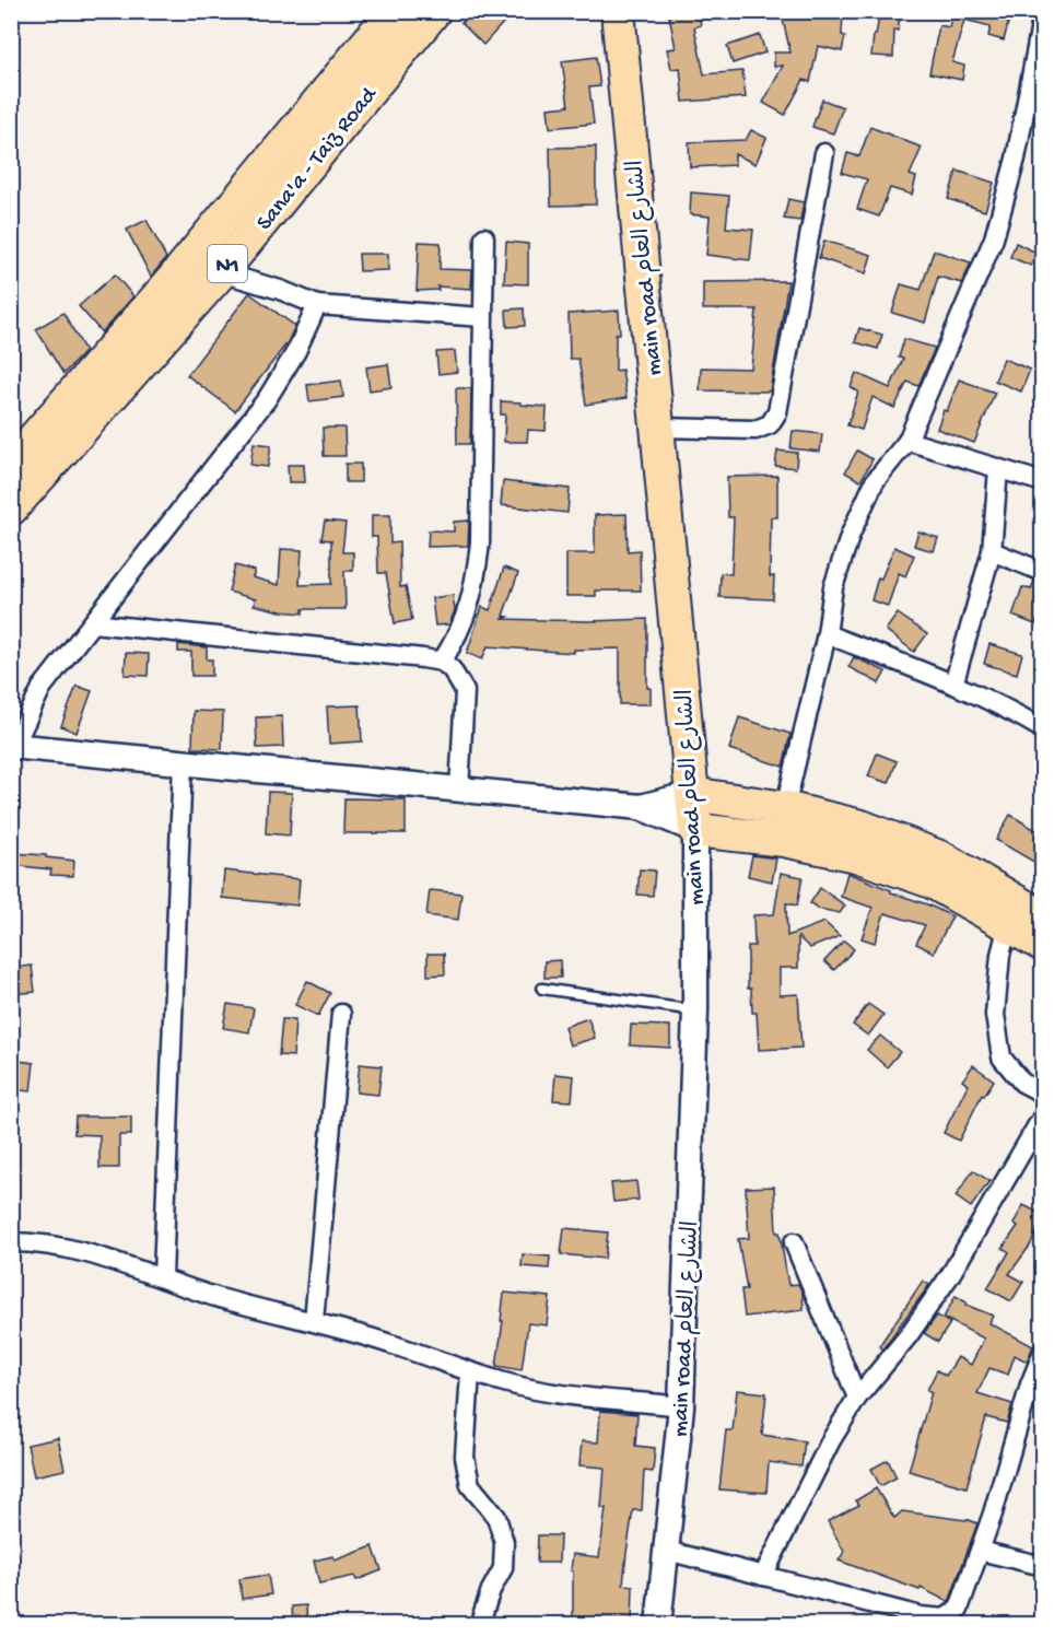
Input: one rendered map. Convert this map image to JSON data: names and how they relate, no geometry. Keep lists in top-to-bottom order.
{
  "streets": {
    "highway": ["Sana'a - Taiz Road", "N1", "main road الشارع العام"]
  }
}
